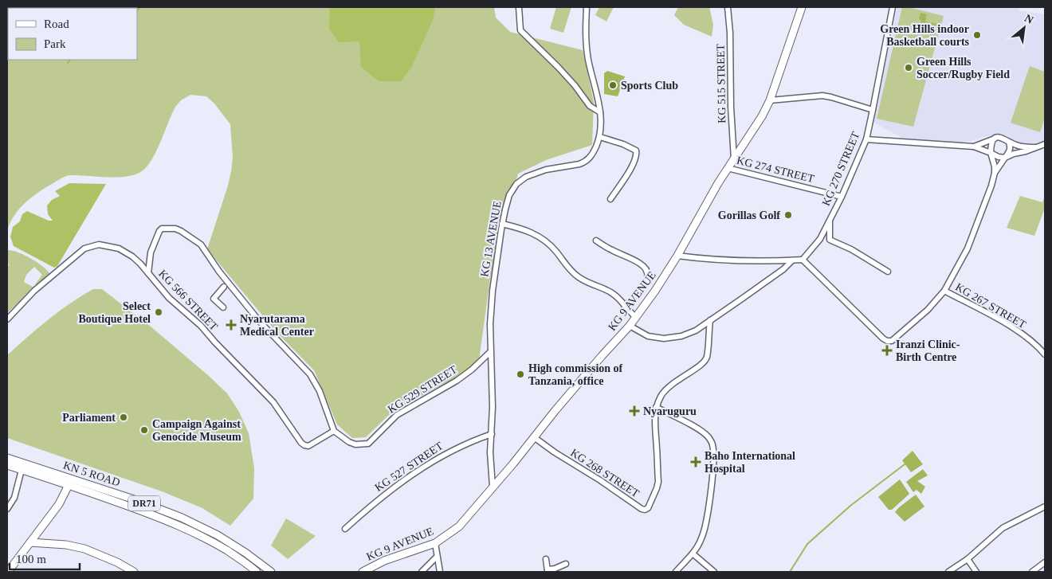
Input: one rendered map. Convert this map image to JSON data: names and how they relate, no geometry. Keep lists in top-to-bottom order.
{
  "streets": {
    "main road": ["KG 9 AVENUE", "KN 5 ROAD", "DR71"],
    "street": [
      "KG 515 STREET",
      "KG 270 STREET",
      "KG 274 STREET",
      "KG 13 AVENUE",
      "KG 566 STREET",
      "KG 267 STREET",
      "KG 529 STREET",
      "KG 527 STREET",
      "KG 268 STREET"
    ]
  },
  "crossings": [
    ["KG 515 STREET", "KG 9 AVENUE"],
    ["KG 270 STREET", "KG 274 STREET"],
    ["KG 274 STREET", "KG 9 AVENUE"],
    ["KG 13 AVENUE", "KG 9 AVENUE"],
    ["KG 13 AVENUE", "KG 529 STREET"],
    ["KG 13 AVENUE", "KG 527 STREET"],
    ["KG 566 STREET", "KG 529 STREET"],
    ["KG 9 AVENUE", "KG 268 STREET"]
  ],
  "places": {
    "other": [
      "Green Hills indoor Basketball courts",
      "Green Hills Soccer/Rugby Field",
      "Sports Club",
      "Gorillas Golf",
      "Select Boutique Hotel",
      "High commission of Tanzania, office",
      "Parliament",
      "Campaign Against Genocide Museum"
    ],
    "health": [
      "Nyarutarama Medical Center",
      "Iranzi Clinic- Birth Centre",
      "Nyaruguru",
      "Baho International Hospital"
    ]
  },
  "legend": ["Road", "Park"],
  "scale_bar": "100 m",
  "north": "top right"
}
